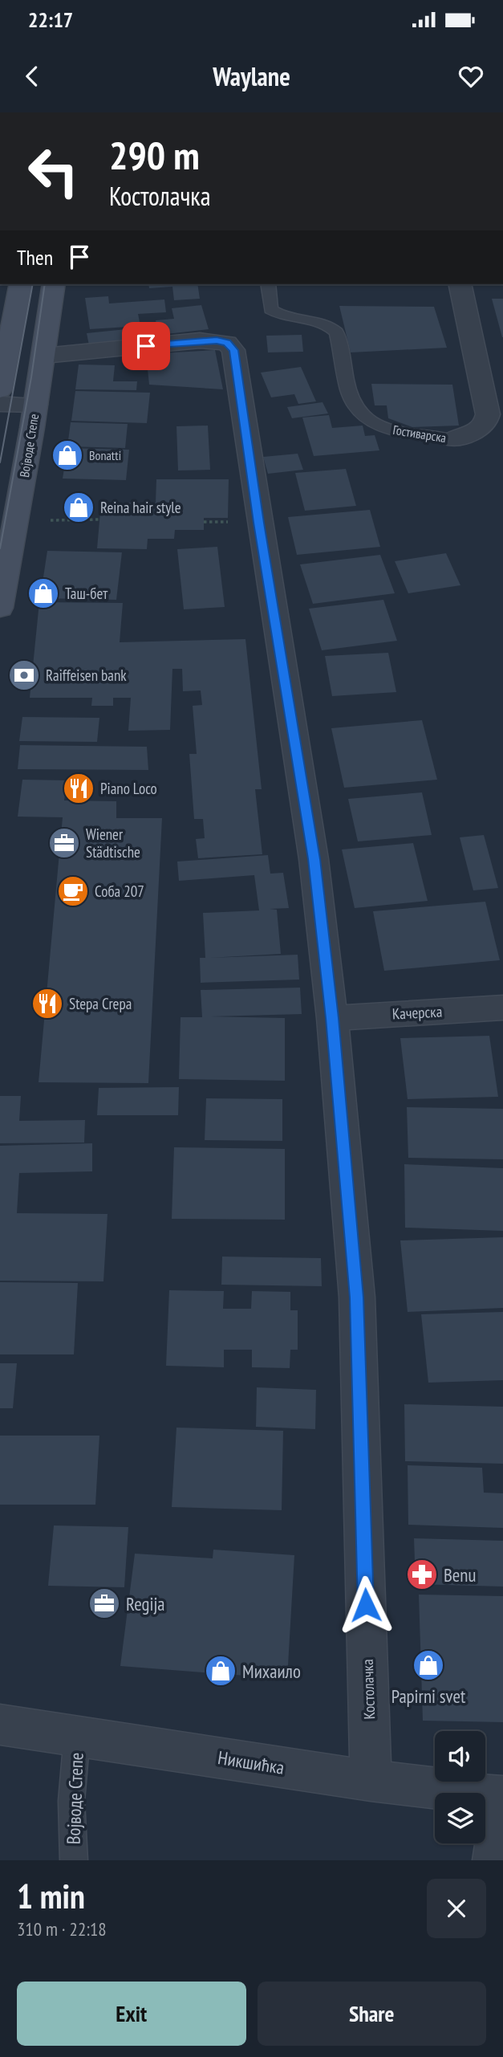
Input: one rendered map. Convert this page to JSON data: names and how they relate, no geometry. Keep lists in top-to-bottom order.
{
  "streets": {
    "main road": ["Војводе Степе"],
    "street": [
      "Гостиварска",
      "Качерска",
      "Костолачка",
      "Никшићка"
    ]
  },
  "crossings": [
    ["Војводе Степе", "Костолачка"],
    ["Војводе Степе", "Никшићка"],
    ["Качерска", "Костолачка"],
    ["Костолачка", "Никшићка"]
  ],
  "places": {
    "shop": [
      "Bonatti",
      "Reina hair style",
      "Таш-бет",
      "Papirni svet",
      "Михаило"
    ],
    "bank": ["Raiffeisen bank"],
    "restaurant": ["Piano Loco", "Stepa Crepa"],
    "office": ["Wiener Städtische", "Regija"],
    "cafe": ["Соба 207"],
    "pharmacy": ["Benu"]
  },
  "page": {
    "status": "22:17",
    "header": "Waylane",
    "turn": ["290 m", "Костолачка"],
    "then": "Then",
    "heading": ["1 min", "310 m · 22:18"],
    "buttons": ["Exit", "Share"]
  }
}
